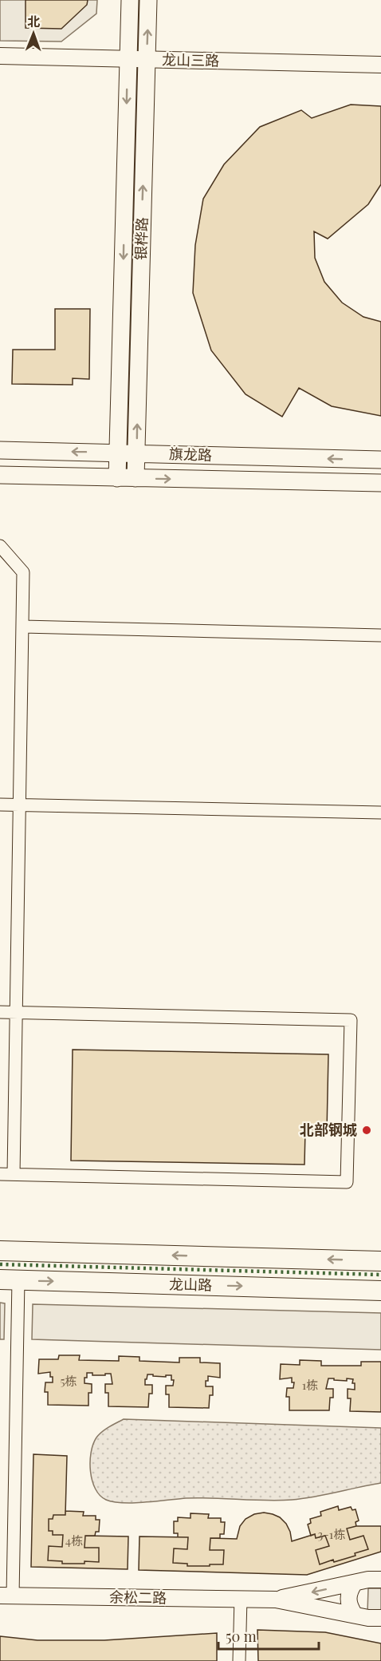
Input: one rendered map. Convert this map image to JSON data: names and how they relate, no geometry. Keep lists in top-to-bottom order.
{
  "streets": {
    "main road": ["银桦路", "旗龙路", "龙山路"],
    "street": ["龙山三路", "余松二路"]
  },
  "crossings": [
    ["龙山三路", "银桦路"],
    ["银桦路", "旗龙路"]
  ],
  "places": ["北部钢城"],
  "house_numbers": [
    "5栋",
    "1栋",
    "3-1栋",
    "4栋"
  ],
  "scale_bar": "50 m",
  "north": "top"
}
